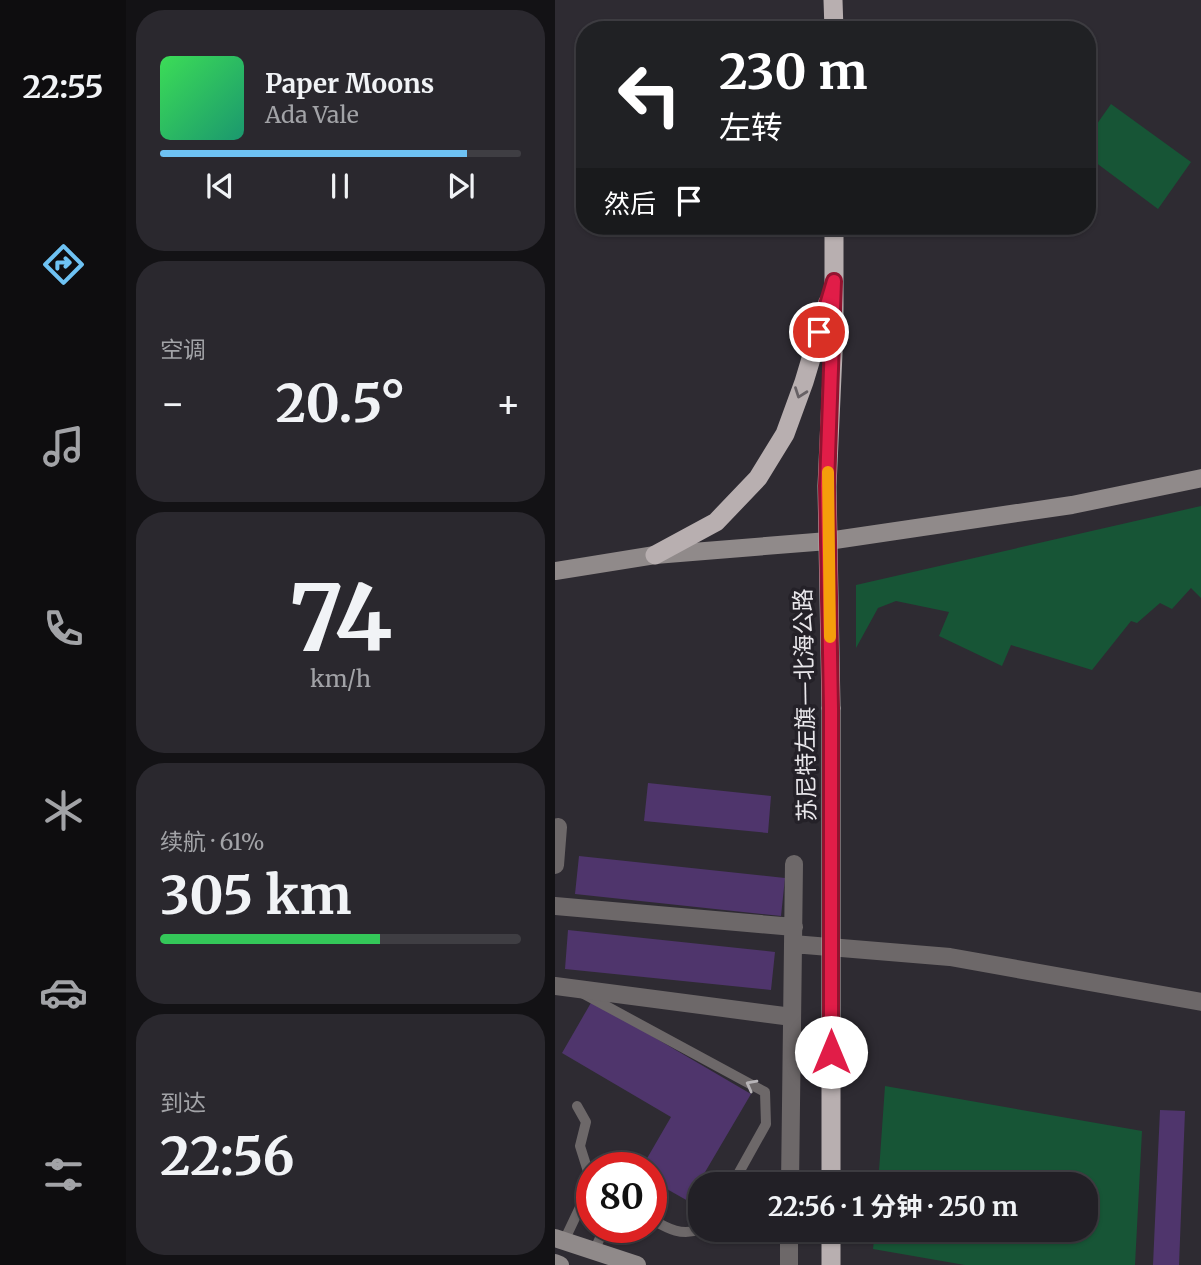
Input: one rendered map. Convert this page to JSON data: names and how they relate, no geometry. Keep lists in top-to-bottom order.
{
  "streets": {
    "highway": ["苏尼特左旗—北海公路"]
  },
  "page": {
    "tabs": "22:55",
    "turn": ["230 m", "左转"],
    "song": ["Paper Moons", "Ada Vale"],
    "then": "然后",
    "tile": [
      "空调",
      ["74", "km/h"],
      ["续航 · 61%", "305 km"],
      ["到达", "22:56"]
    ],
    "heat": ["−", "20.5°", "+"],
    "limit": "80",
    "trip": "22:56 · 1 分钟 · 250 m"
  }
}
